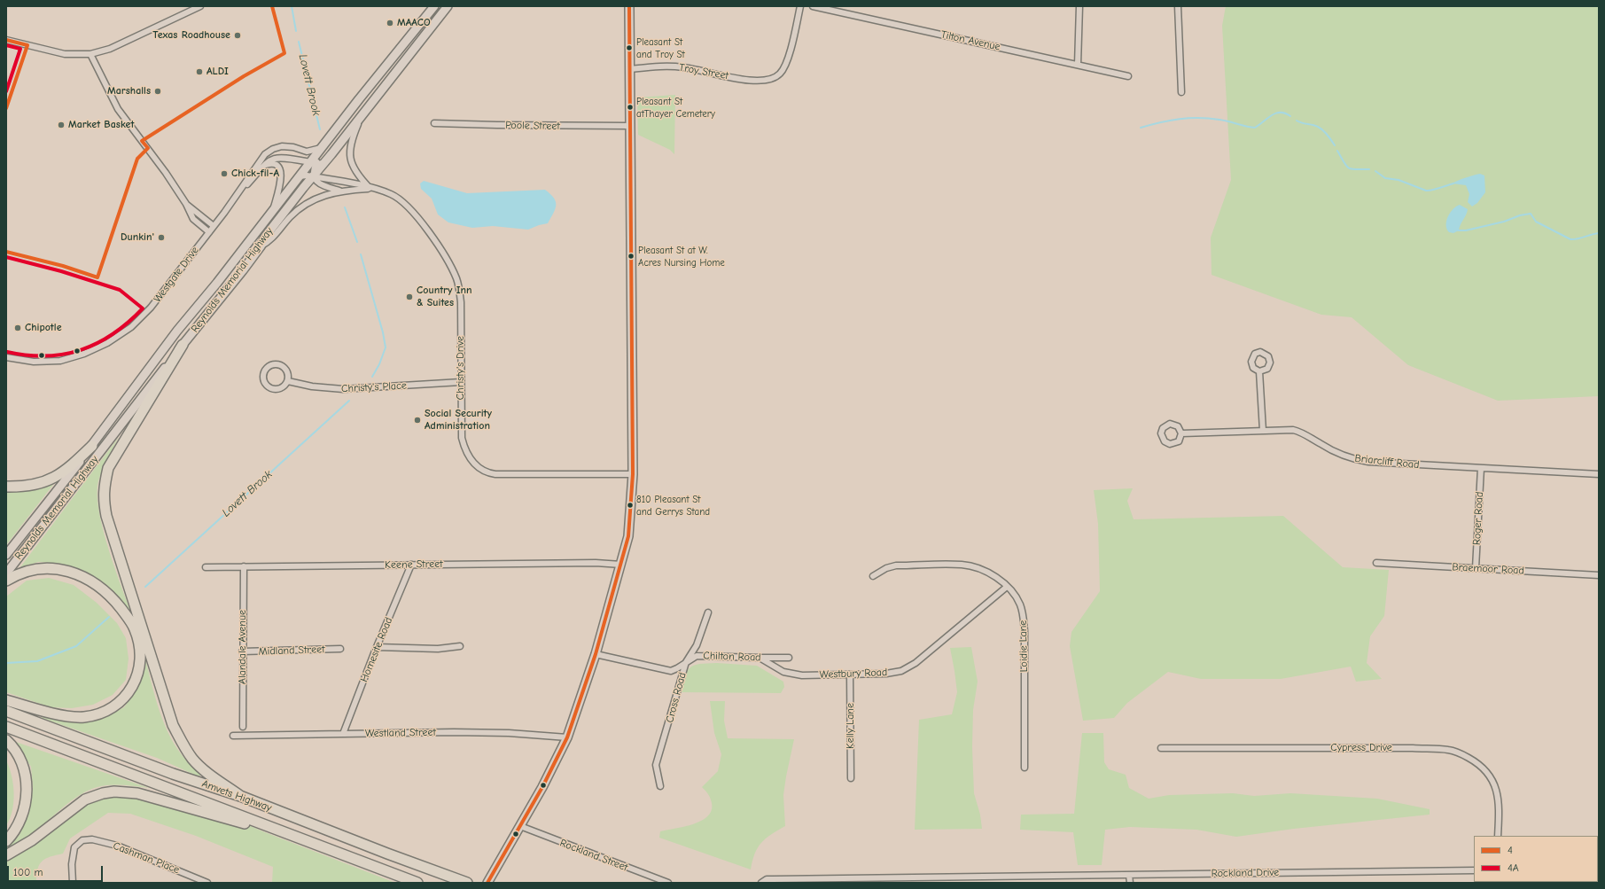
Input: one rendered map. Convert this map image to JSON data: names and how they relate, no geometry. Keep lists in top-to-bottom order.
{
  "streets": {
    "highway": ["Amvets Highway"],
    "main road": ["Reynolds Memorial Highway"],
    "street": [
      "Tilton Avenue",
      "Troy Street",
      "Poole Street",
      "Westgate Drive",
      "Christy's Drive",
      "Christy's Place",
      "Briarcliff Road",
      "Roger Road",
      "Keene Street",
      "Braemoor Road",
      "Loidie Lane",
      "Alandale Avenue",
      "Homesite Road",
      "Midland Street",
      "Chilton Road",
      "Westbury Road",
      "Cross Road",
      "Kelly Lane",
      "Westland Street",
      "Cypress Drive",
      "Rockland Street",
      "Cashman Place",
      "Rockland Drive"
    ]
  },
  "crossings": [
    ["Westgate Drive", "Reynolds Memorial Highway"],
    ["Reynolds Memorial Highway", "Christy's Drive"],
    ["Christy's Drive", "Christy's Place"],
    ["Briarcliff Road", "Roger Road"],
    ["Roger Road", "Braemoor Road"],
    ["Keene Street", "Alandale Avenue"],
    ["Keene Street", "Homesite Road"],
    ["Loidie Lane", "Westbury Road"],
    ["Alandale Avenue", "Midland Street"],
    ["Homesite Road", "Westland Street"],
    ["Chilton Road", "Westbury Road"],
    ["Chilton Road", "Cross Road"],
    ["Westbury Road", "Kelly Lane"]
  ],
  "water": ["Lovett Brook"],
  "places": [
    "MAACO",
    "Texas Roadhouse",
    "Pleasant St and Troy St",
    "ALDI",
    "Marshalls",
    "Pleasant St atThayer Cemetery",
    "Market Basket",
    "Chick-fil-A",
    "Dunkin'",
    "Pleasant St at W. Acres Nursing Home",
    "Country Inn & Suites",
    "Chipotle",
    "Social Security Administration",
    "810 Pleasant St and Gerrys Stand"
  ],
  "lines": ["transit line 4", "transit line 4A"],
  "legend": ["4", "4A"],
  "scale_bar": "100 m"
}
